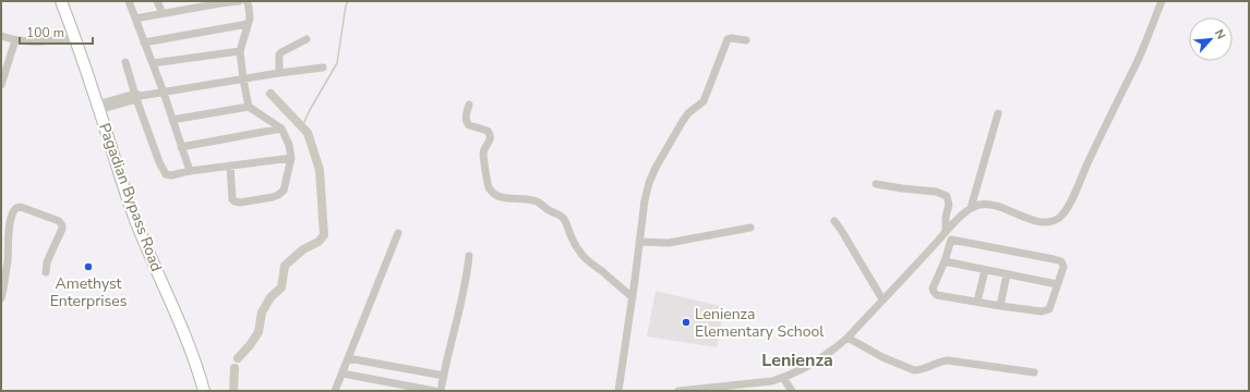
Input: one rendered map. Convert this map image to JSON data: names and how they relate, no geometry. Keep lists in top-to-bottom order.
{
  "streets": {
    "highway": ["Pagadian Bypass Road"]
  },
  "districts": ["Lenienza"],
  "places": ["Amethyst Enterprises", "Lenienza Elementary School"],
  "scale_bar": "100 m",
  "north": "top right"
}
